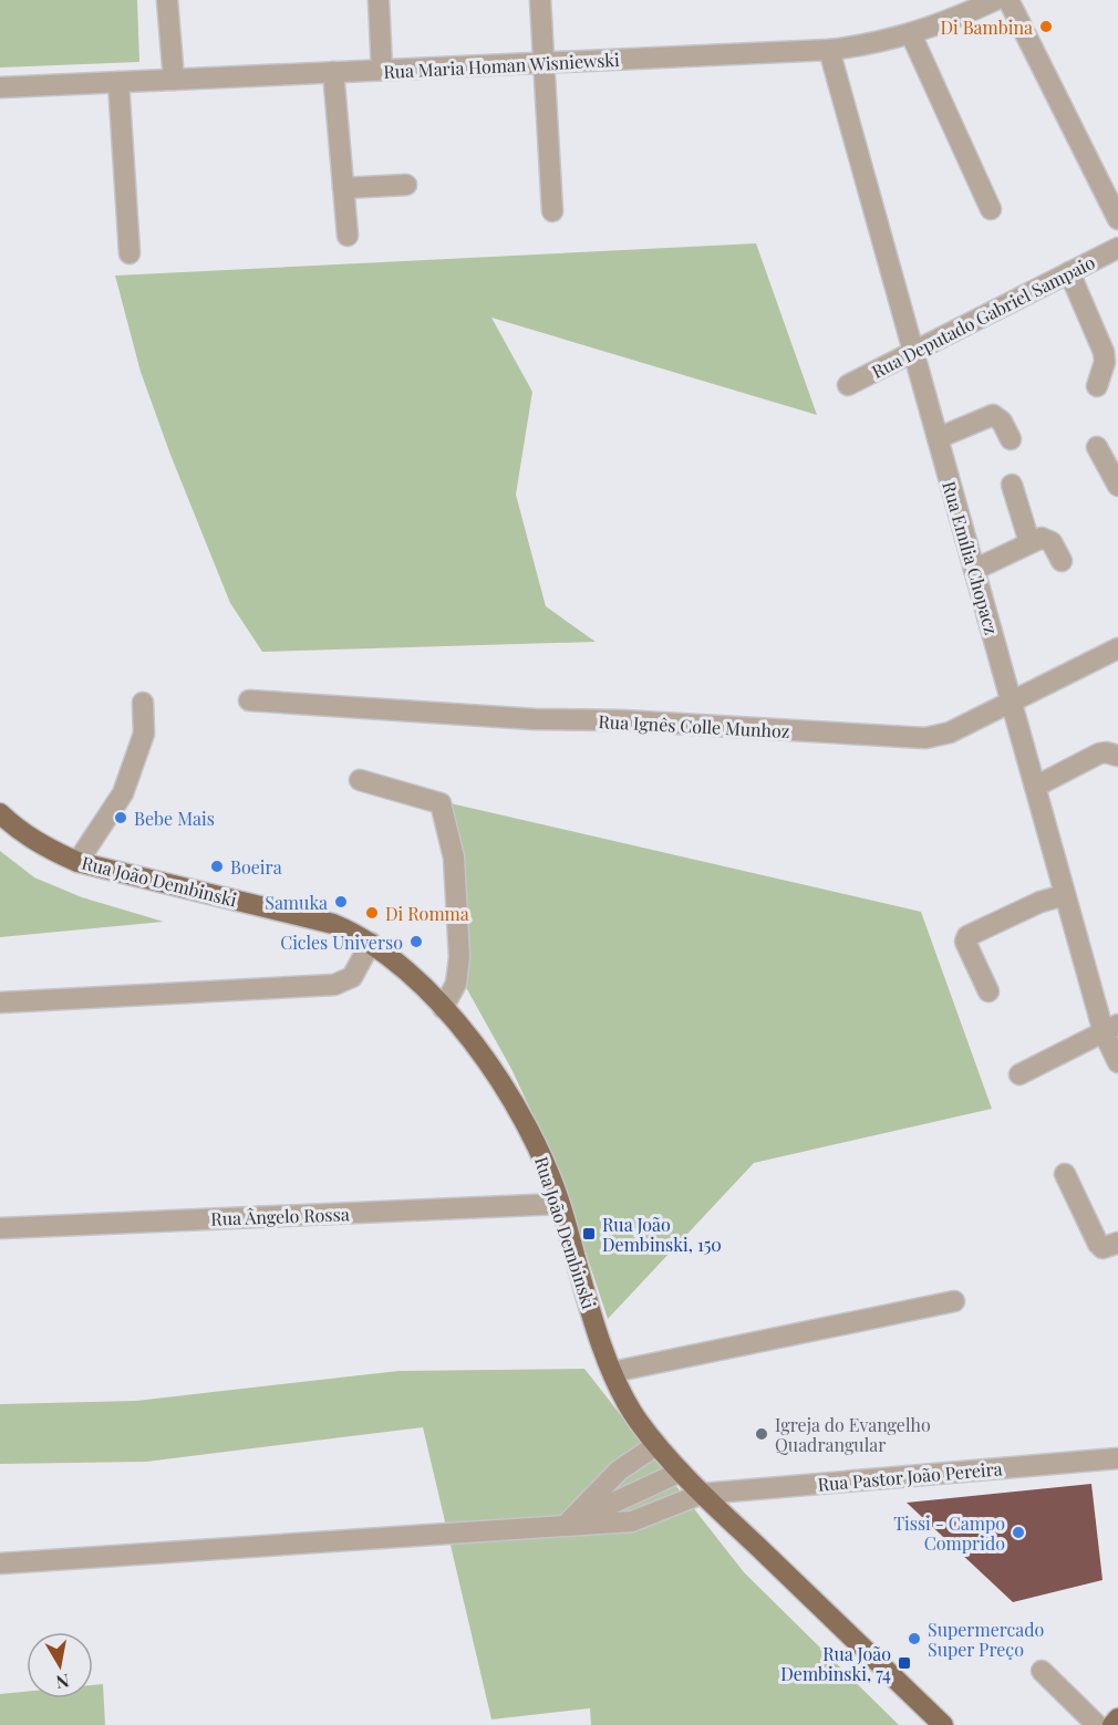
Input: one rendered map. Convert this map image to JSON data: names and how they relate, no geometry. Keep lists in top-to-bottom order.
{
  "streets": {
    "main road": ["Rua João Dembinski"],
    "street": [
      "Rua Maria Homan Wisniewski",
      "Rua Deputado Gabriel Sampaio",
      "Rua Emília Chopacz",
      "Rua Ignês Colle Munhoz",
      "Rua Ângelo Rossa",
      "Rua Pastor João Pereira"
    ]
  },
  "crossings": [
    ["Rua Maria Homan Wisniewski", "Rua Emília Chopacz"],
    ["Rua Deputado Gabriel Sampaio", "Rua Emília Chopacz"],
    ["Rua Emília Chopacz", "Rua Ignês Colle Munhoz"],
    ["Rua João Dembinski", "Rua Ângelo Rossa"],
    ["Rua João Dembinski", "Rua Pastor João Pereira"]
  ],
  "places": {
    "other": [
      "Di Bambina",
      "Bebe Mais",
      "Boeira",
      "Samuka",
      "Di Romma",
      "Cicles Universo",
      "Igreja do Evangelho Quadrangular",
      "Tissi - Campo Comprido",
      "Supermercado Super Preço"
    ],
    "transit": ["Rua João Dembinski, 150", "Rua João Dembinski, 74"]
  },
  "north": "bottom"
}
